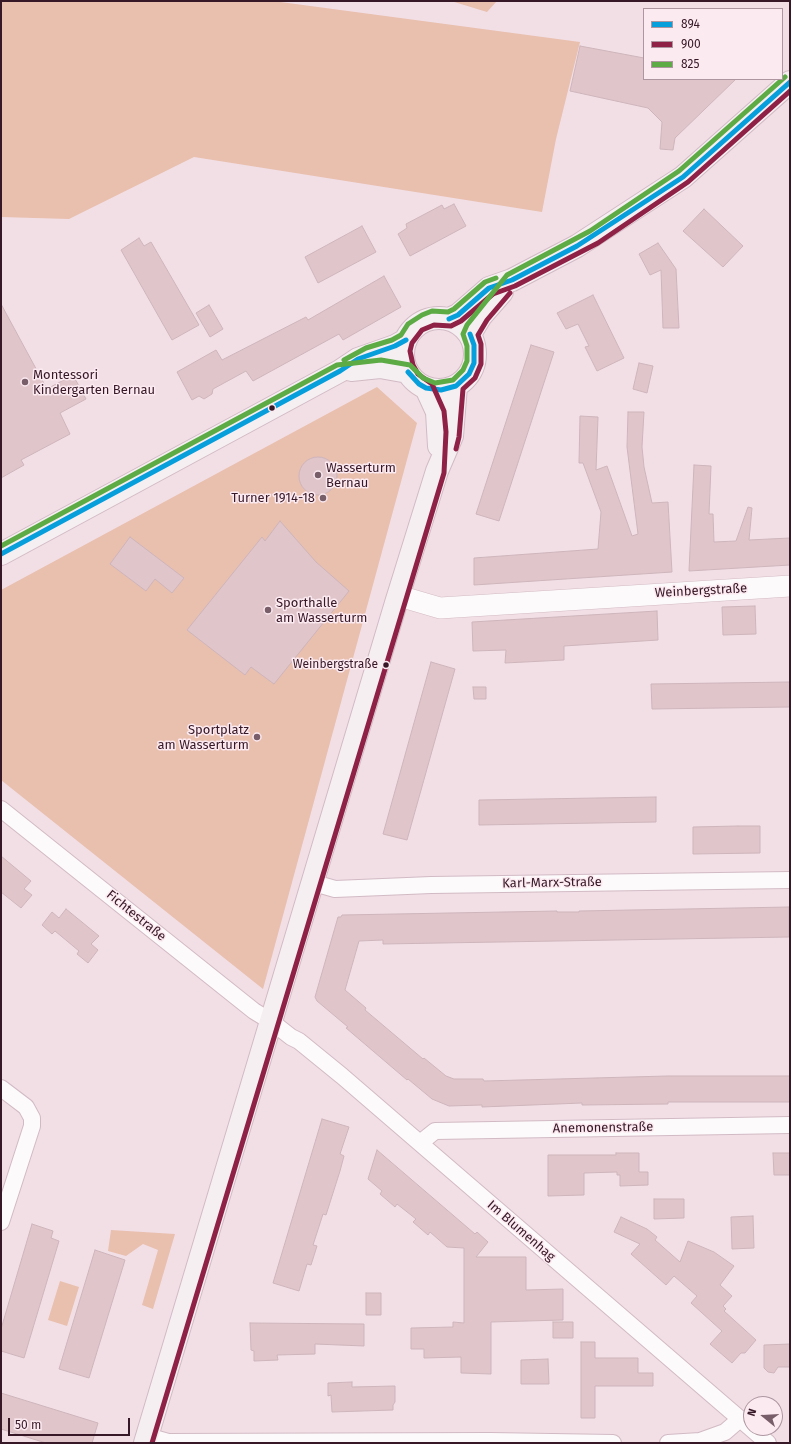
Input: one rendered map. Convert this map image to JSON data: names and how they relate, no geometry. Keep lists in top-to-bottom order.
{
  "streets": {
    "street": [
      "Weinbergstraße",
      "Karl-Marx-Straße",
      "Fichtestraße",
      "Anemonenstraße",
      "Im Blumenhag"
    ]
  },
  "crossings": [
    ["Fichtestraße", "Im Blumenhag"],
    ["Anemonenstraße", "Im Blumenhag"]
  ],
  "places": [
    "Montessori Kindergarten Bernau",
    "Wasserturm Bernau",
    "Turner 1914-18",
    "Sporthalle am Wasserturm",
    "Weinbergstraße",
    "Sportplatz am Wasserturm"
  ],
  "lines": ["transit line 825", "transit line 894", "transit line 900"],
  "legend": ["894", "900", "825"],
  "scale_bar": "50 m",
  "north": "left"
}
